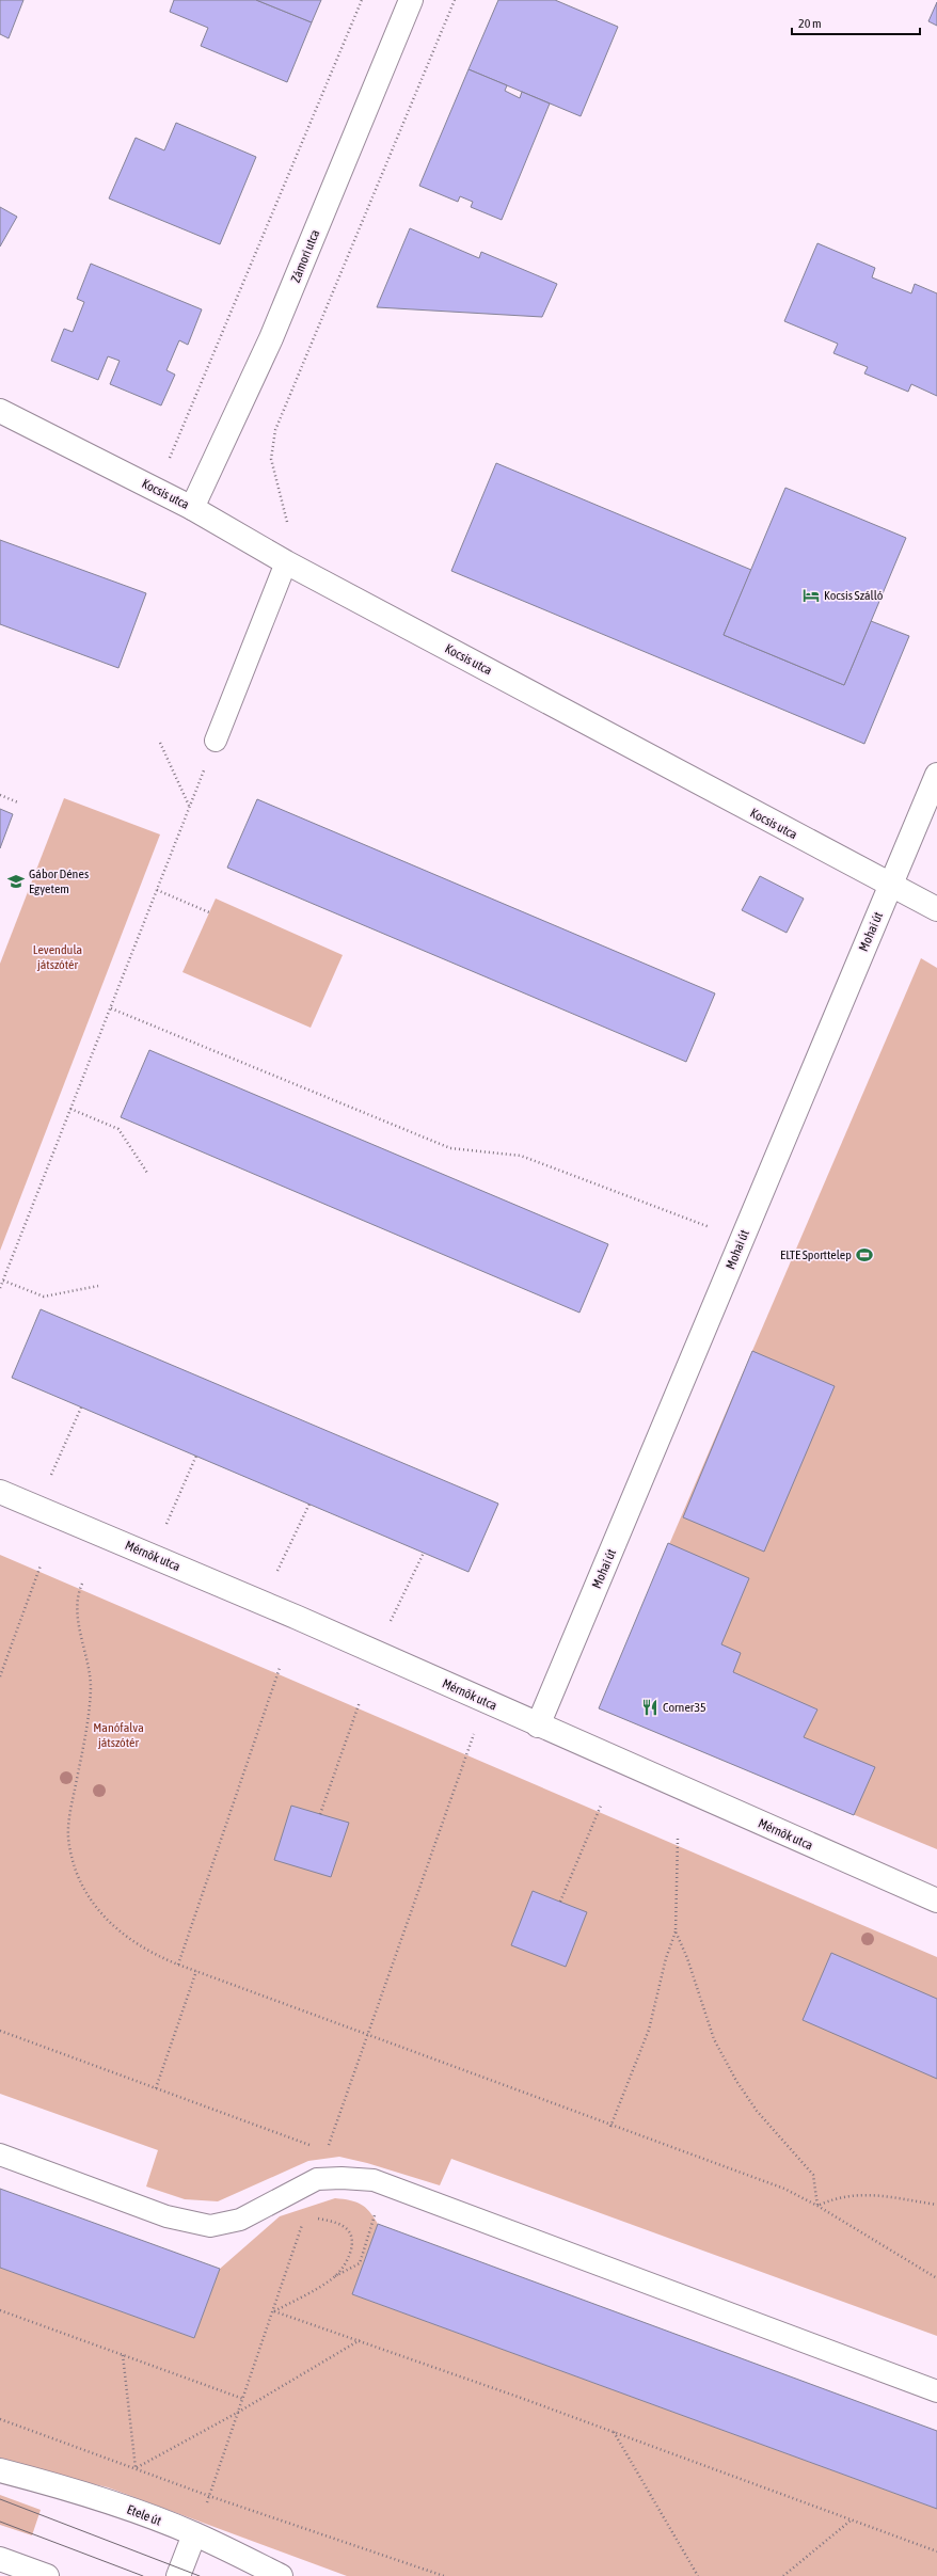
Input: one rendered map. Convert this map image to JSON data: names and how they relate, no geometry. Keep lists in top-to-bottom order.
{
  "streets": {
    "street": [
      "Zámori utca",
      "Kocsis utca",
      "Mohai út",
      "Mérnök utca",
      "Etele út"
    ]
  },
  "crossings": [
    ["Zámori utca", "Kocsis utca"],
    ["Kocsis utca", "Mohai út"],
    ["Mohai út", "Mérnök utca"]
  ],
  "parks": ["Levendula játszótér", "Manófalva játszótér"],
  "places": {
    "hotel": ["Kocsis Szálló"],
    "school or university": ["Gábor Dénes Egyetem"],
    "sports": ["ELTE Sporttelep"],
    "restaurant": ["Corner35"]
  },
  "scale_bar": "20 m"
}
